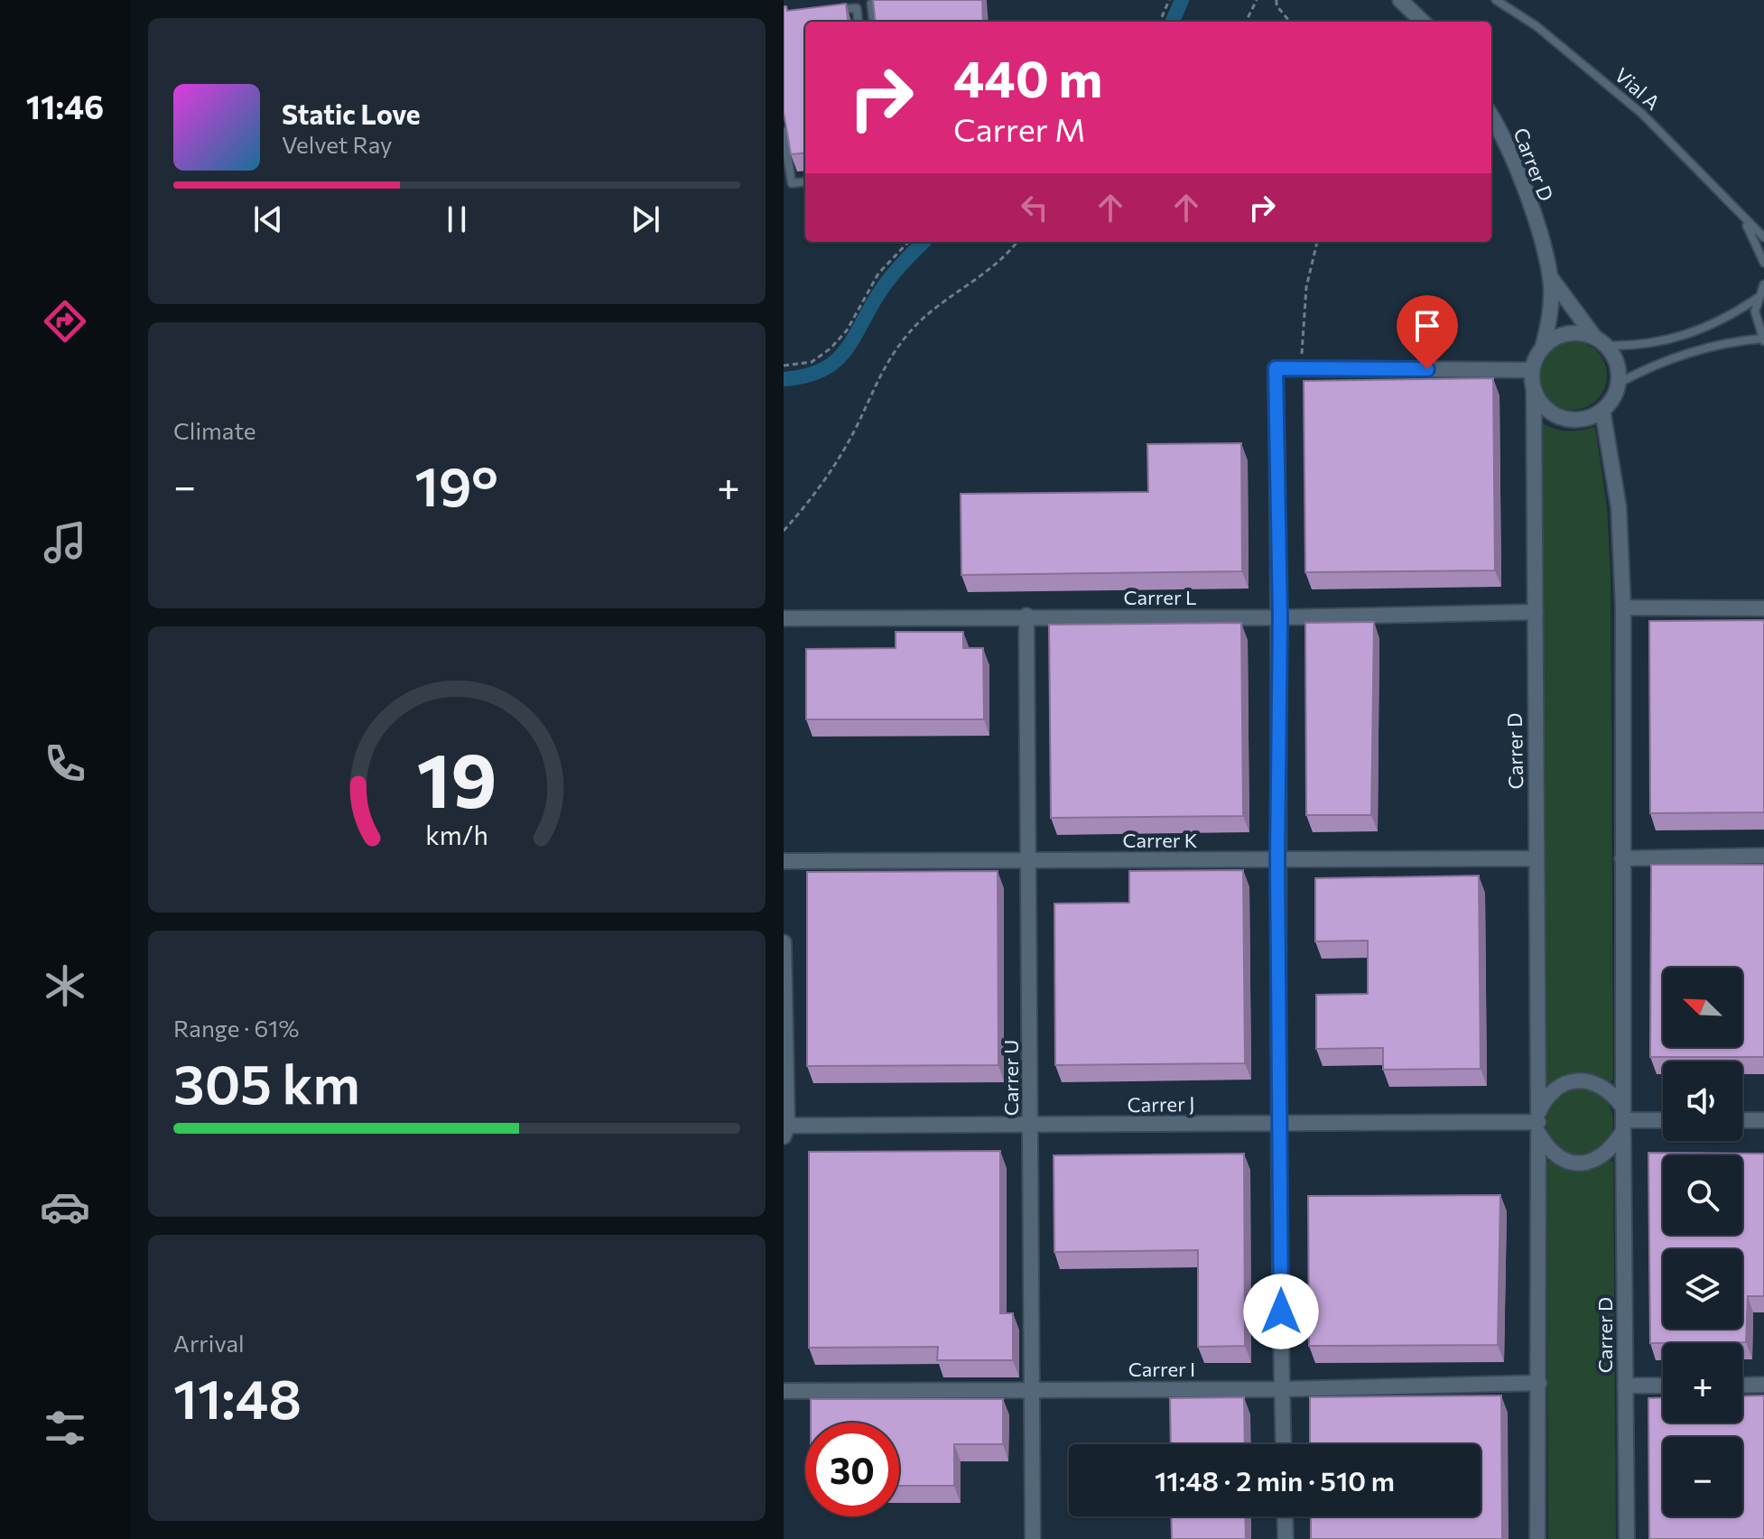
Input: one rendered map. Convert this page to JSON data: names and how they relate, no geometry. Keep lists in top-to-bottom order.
{
  "streets": {
    "street": [
      "Carrer D",
      "Carrer L",
      "Carrer K",
      "Carrer U",
      "Carrer J",
      "Carrer I"
    ],
    "lane": ["Vial A"]
  },
  "crossings": [
    ["Carrer D", "Carrer L"],
    ["Carrer D", "Carrer K"],
    ["Carrer D", "Carrer J"],
    ["Carrer D", "Carrer I"],
    ["Carrer L", "Carrer U"],
    ["Carrer K", "Carrer U"],
    ["Carrer U", "Carrer J"],
    ["Carrer U", "Carrer I"]
  ],
  "north": "top left",
  "page": {
    "tabs": "11:46",
    "turn": ["440 m", "Carrer M"],
    "song": ["Static Love", "Velvet Ray"],
    "tile": [
      "Climate",
      ["Range · 61%", "305 km"],
      ["Arrival", "11:48"]
    ],
    "heat": ["−", "19°", "+"],
    "map_buttons": ["+", "−"],
    "limit": "30",
    "trip": "11:48 · 2 min · 510 m",
    "gauge": ["19", "km/h"]
  }
}
